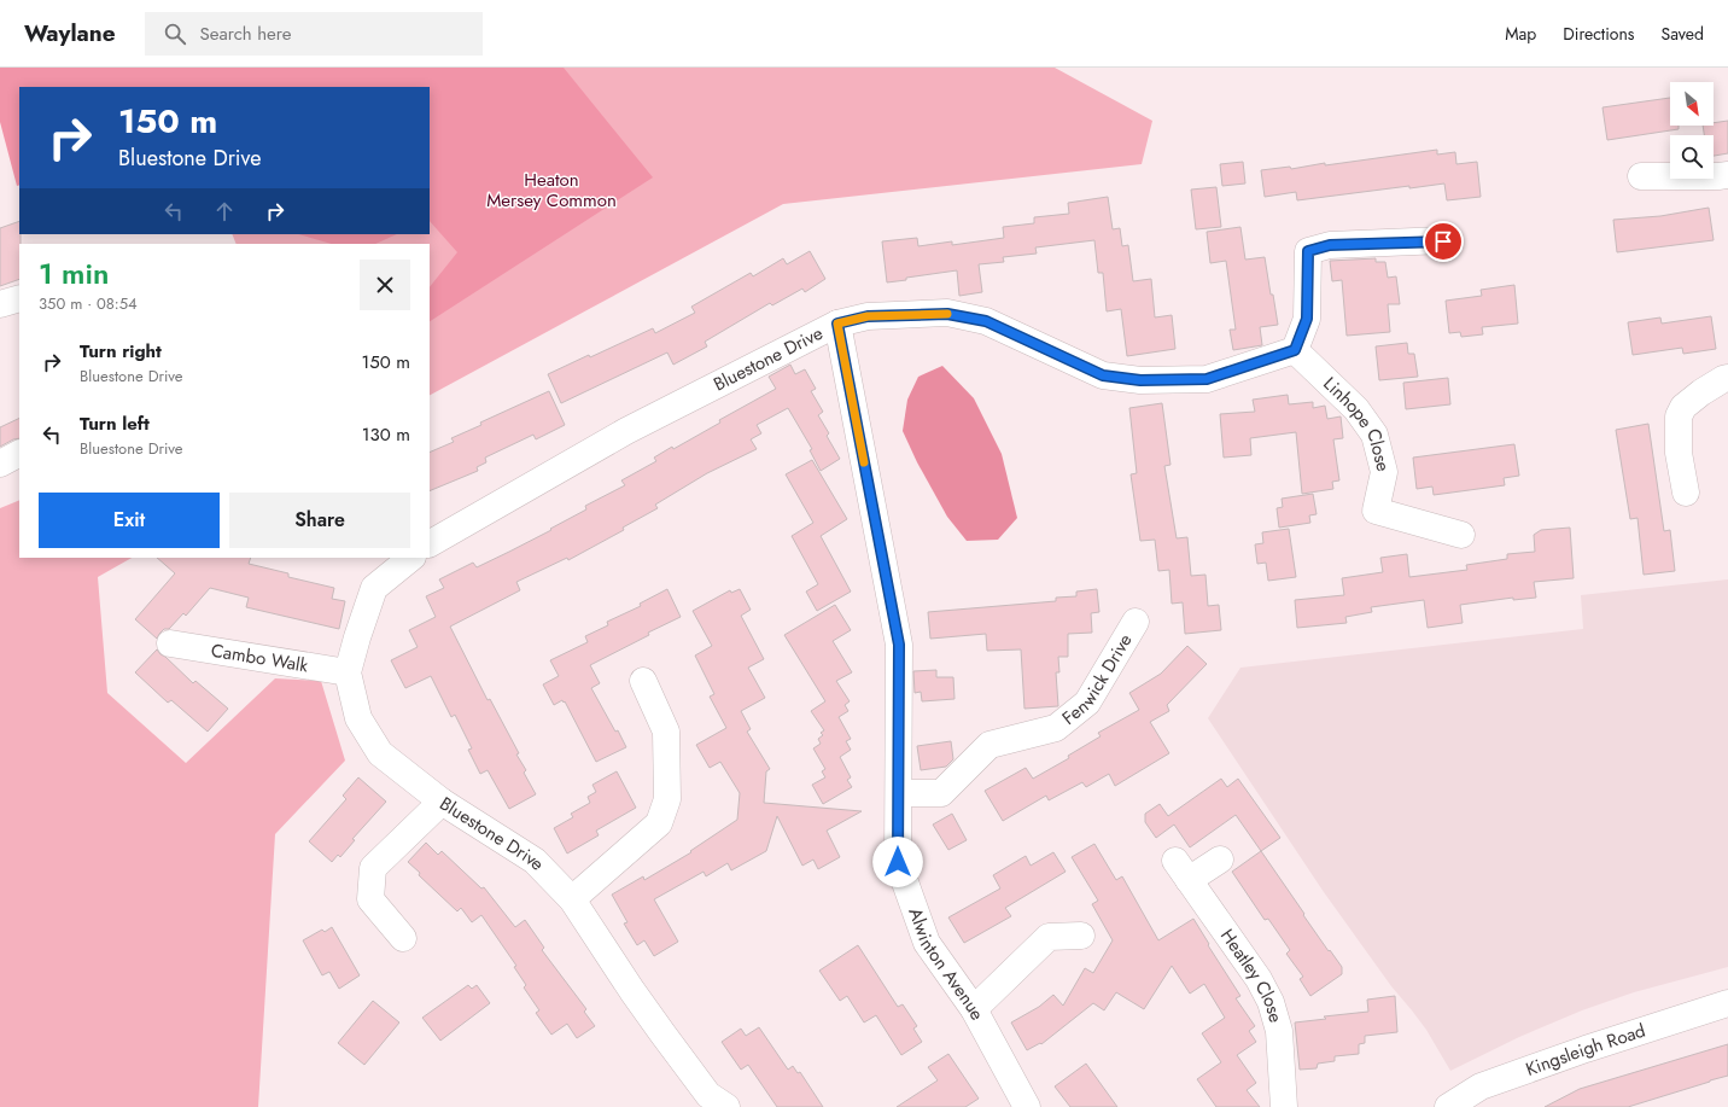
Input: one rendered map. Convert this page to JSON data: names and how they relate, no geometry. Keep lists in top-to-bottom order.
{
  "streets": {
    "street": [
      "Bluestone Drive",
      "Linhope Close",
      "Cambo Walk",
      "Fenwick Drive",
      "Alwinton Avenue",
      "Heatley Close",
      "Kingsleigh Road"
    ]
  },
  "crossings": [
    ["Bluestone Drive", "Linhope Close"],
    ["Bluestone Drive", "Cambo Walk"],
    ["Bluestone Drive", "Alwinton Avenue"],
    ["Fenwick Drive", "Alwinton Avenue"]
  ],
  "parks": ["Heaton Mersey Common"],
  "north": "bottom right",
  "page": {
    "header": "Waylane",
    "search": "Search here",
    "nav": ["Map", "Directions", "Saved"],
    "turn": ["150 m", "Bluestone Drive"],
    "heading": ["1 min", "350 m · 08:54"],
    "list": [
      {
        "name": "Turn right",
        "note": "Bluestone Drive",
        "value": "150 m"
      },
      {
        "name": "Turn left",
        "note": "Bluestone Drive",
        "value": "130 m"
      }
    ],
    "buttons": ["Exit", "Share"]
  }
}
